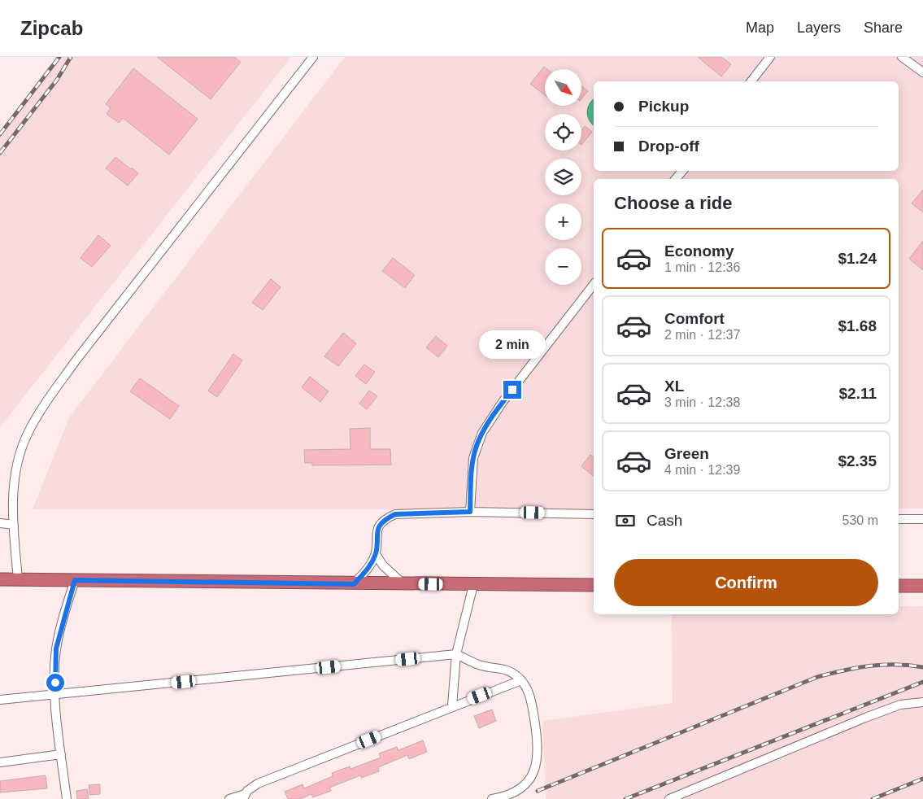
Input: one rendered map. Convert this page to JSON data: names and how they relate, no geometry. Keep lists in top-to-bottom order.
{
  "north": "bottom right",
  "page": {
    "header": "Zipcab",
    "nav": ["Map", "Layers", "Share"],
    "map_buttons": ["+", "−"],
    "banner": ["Pickup", "Drop-off"],
    "heading": "Choose a ride",
    "list": [
      {
        "name": "Economy",
        "note": "1 min · 12:36",
        "value": "$1.24"
      },
      {
        "name": "Comfort",
        "note": "2 min · 12:37",
        "value": "$1.68"
      },
      {
        "name": "XL",
        "note": "3 min · 12:38",
        "value": "$2.11"
      },
      {
        "name": "Green",
        "note": "4 min · 12:39",
        "value": "$2.35"
      }
    ],
    "bubble": "2 min",
    "pay": ["Cash", "530 m"],
    "buttons": "Confirm"
  }
}
